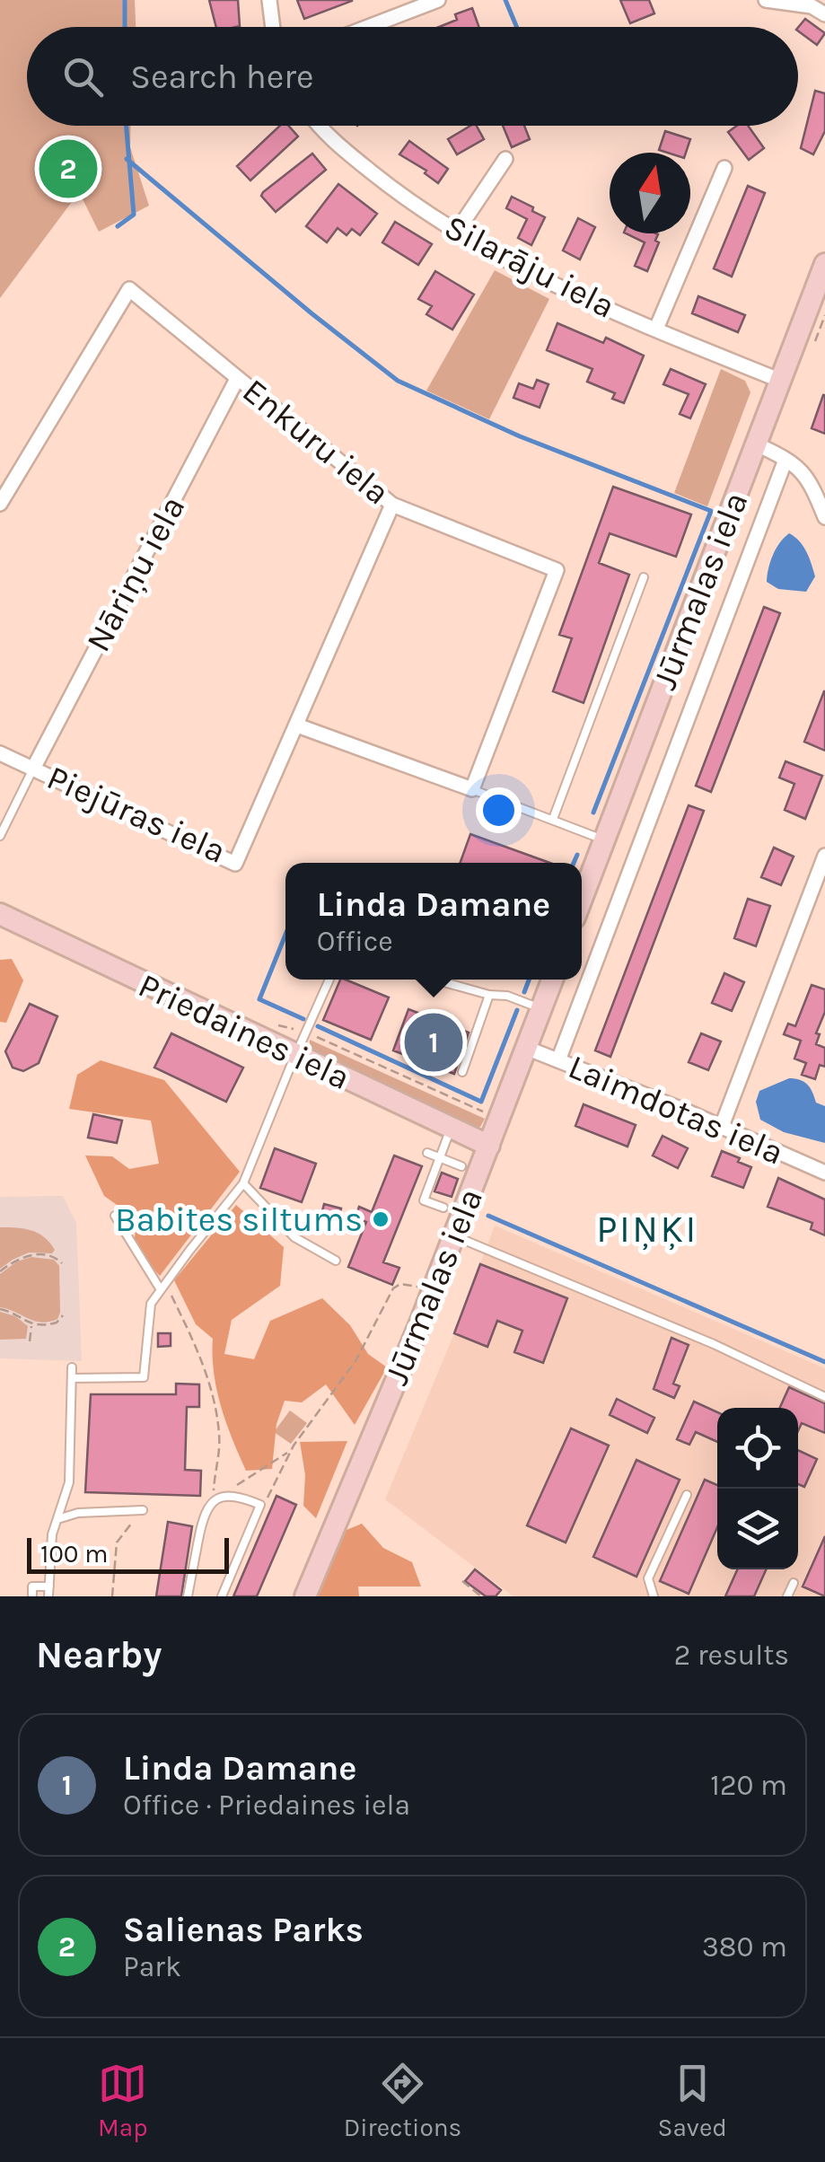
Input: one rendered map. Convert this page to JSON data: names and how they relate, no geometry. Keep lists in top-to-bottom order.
{
  "streets": {
    "main road": ["Jūrmalas iela", "Priedaines iela"],
    "street": [
      "Silarāju iela",
      "Enkuru iela",
      "Nāriņu iela",
      "Piejūras iela",
      "Laimdotas iela"
    ]
  },
  "crossings": [
    ["Silarāju iela", "Jūrmalas iela"],
    ["Enkuru iela", "Nāriņu iela"],
    ["Enkuru iela", "Piejūras iela"],
    ["Nāriņu iela", "Piejūras iela"],
    ["Jūrmalas iela", "Priedaines iela"],
    ["Jūrmalas iela", "Laimdotas iela"]
  ],
  "districts": ["PIŅĶI"],
  "places": ["Babites siltums"],
  "scale_bar": "100 m",
  "north": "top",
  "page": {
    "search": "Search here",
    "pins": ["2", "1"],
    "popup": ["Linda Damane", "Office"],
    "scale": "100 m",
    "heading": ["Nearby", "2 results"],
    "list": [
      {
        "mark": "1",
        "name": "Linda Damane",
        "note": "Office · Priedaines iela",
        "value": "120 m"
      },
      {
        "mark": "2",
        "name": "Salienas Parks",
        "note": "Park",
        "value": "380 m"
      }
    ],
    "nav": ["Map", "Directions", "Saved"]
  }
}
